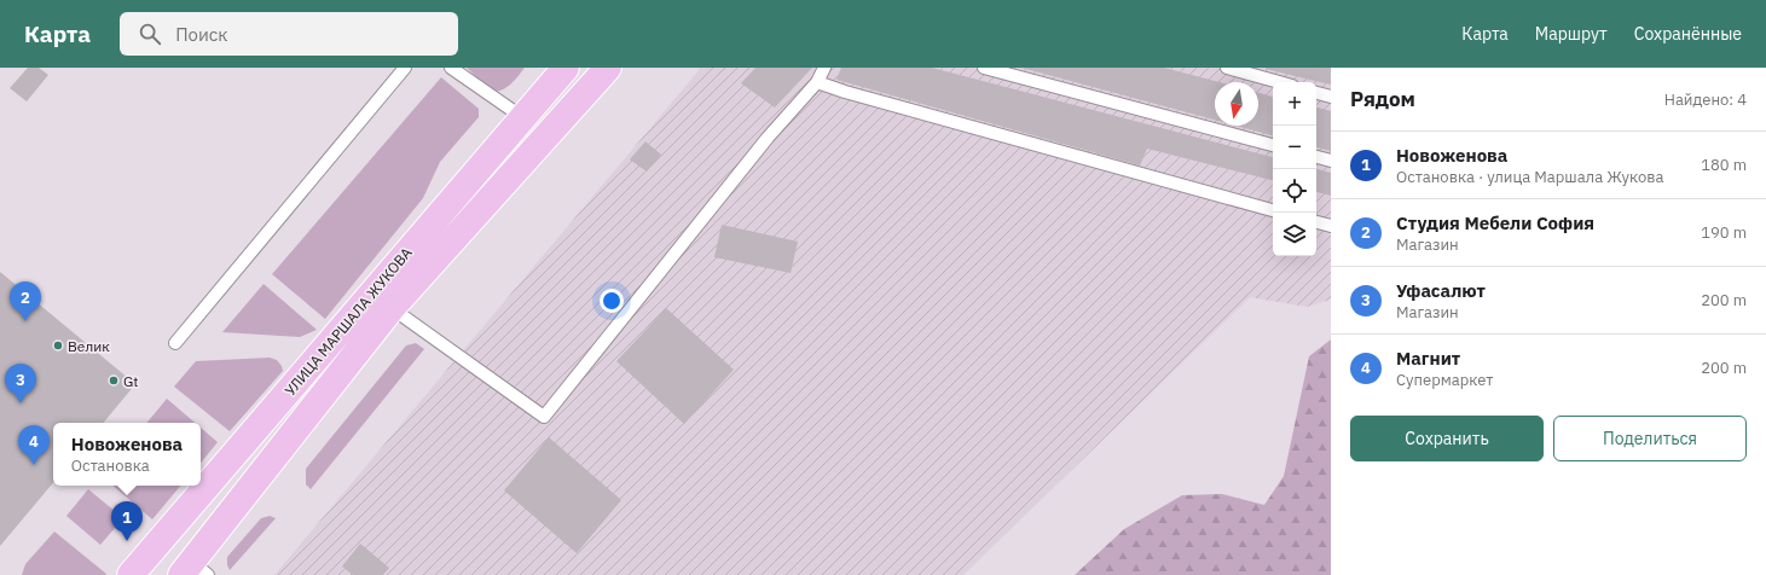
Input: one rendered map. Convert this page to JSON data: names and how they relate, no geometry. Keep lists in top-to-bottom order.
{
  "streets": {
    "main road": ["УЛИЦА МАРШАЛА ЖУКОВА"]
  },
  "places": ["Велик", "Gt"],
  "north": "bottom",
  "page": {
    "header": "Карта",
    "search": "Поиск",
    "nav": ["Карта", "Маршрут", "Сохранённые"],
    "heading": ["Рядом", "Найдено: 4"],
    "map_buttons": ["+", "−"],
    "list": [
      {
        "mark": "1",
        "name": "Новоженова",
        "note": "Остановка · улица Маршала Жукова",
        "value": "180 m"
      },
      {
        "mark": "2",
        "name": "Студия Мебели София",
        "note": "Магазин",
        "value": "190 m"
      },
      {
        "mark": "3",
        "name": "Уфасалют",
        "note": "Магазин",
        "value": "200 m"
      },
      {
        "mark": "4",
        "name": "Магнит",
        "note": "Супермаркет",
        "value": "200 m"
      }
    ],
    "pins": [
      "2",
      "3",
      "4",
      "1"
    ],
    "buttons": ["Сохранить", "Поделиться"],
    "popup": ["Новоженова", "Остановка"]
  }
}
